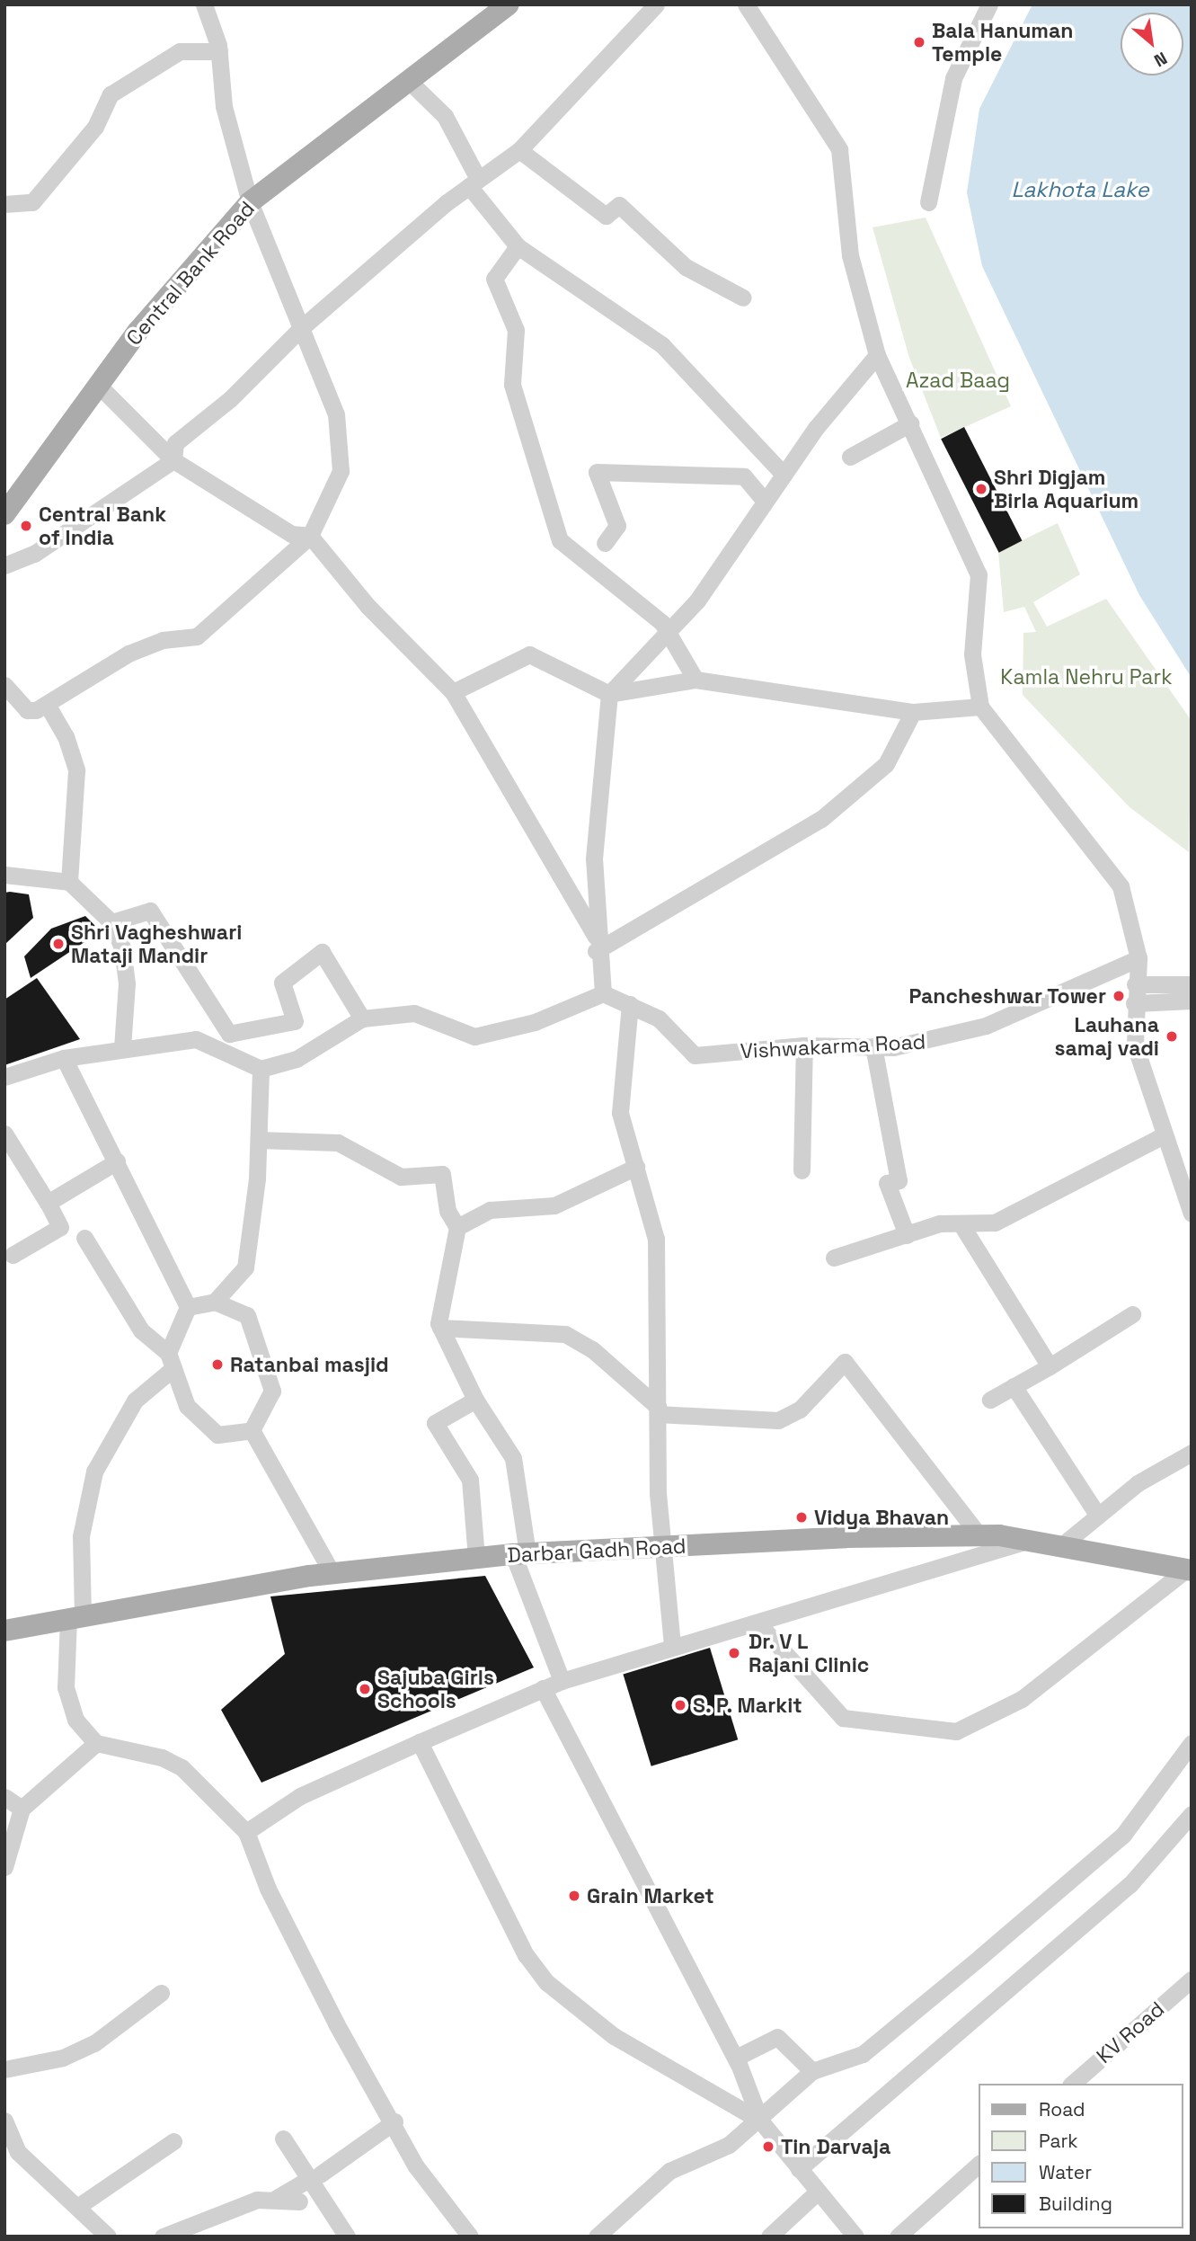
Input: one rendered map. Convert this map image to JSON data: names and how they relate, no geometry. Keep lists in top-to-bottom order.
{
  "streets": {
    "main road": ["Central Bank Road", "Darbar Gadh Road"],
    "street": ["Vishwakarma Road", "KV Road"]
  },
  "water": ["Lakhota Lake"],
  "parks": ["Azad Baag", "Kamla Nehru Park"],
  "places": [
    "Bala Hanuman Temple",
    "Shri Digjam Birla Aquarium",
    "Central Bank of India",
    "Shri Vagheshwari Mataji Mandir",
    "Pancheshwar Tower",
    "Lauhana samaj vadi",
    "Ratanbai masjid",
    "Vidya Bhavan",
    "Dr. V L Rajani Clinic",
    "Sajuba Girls Schools",
    "S. P. Markit",
    "Grain Market",
    "Tin Darvaja"
  ],
  "legend": [
    "Road",
    "Park",
    "Water",
    "Building"
  ],
  "north": "bottom right"
}
